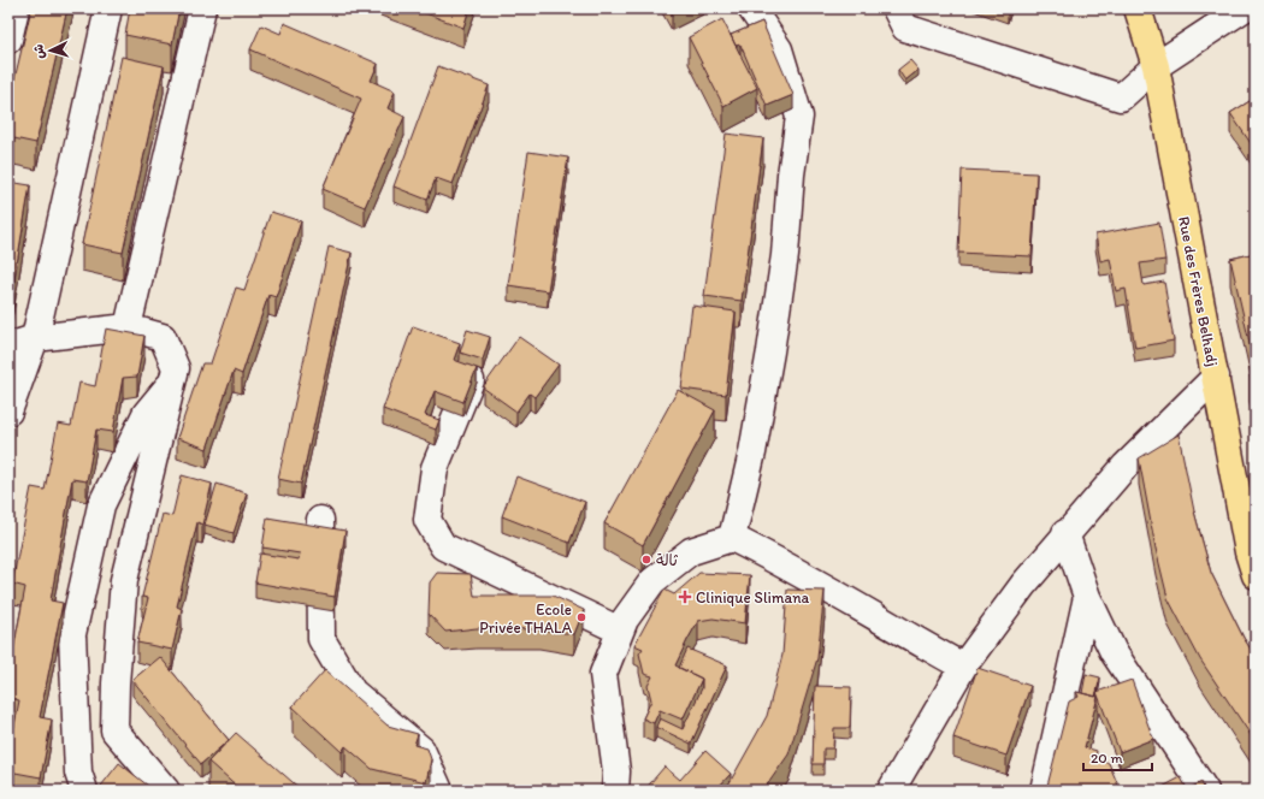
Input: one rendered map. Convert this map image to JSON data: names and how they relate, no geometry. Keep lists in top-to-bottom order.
{
  "streets": {
    "main road": ["Rue des Frères Belhadj"]
  },
  "places": {
    "other": ["ثالة", "Ecole Privée THALA"],
    "health": ["Clinique Slimana"]
  },
  "scale_bar": "20 m",
  "north": "left"
}
